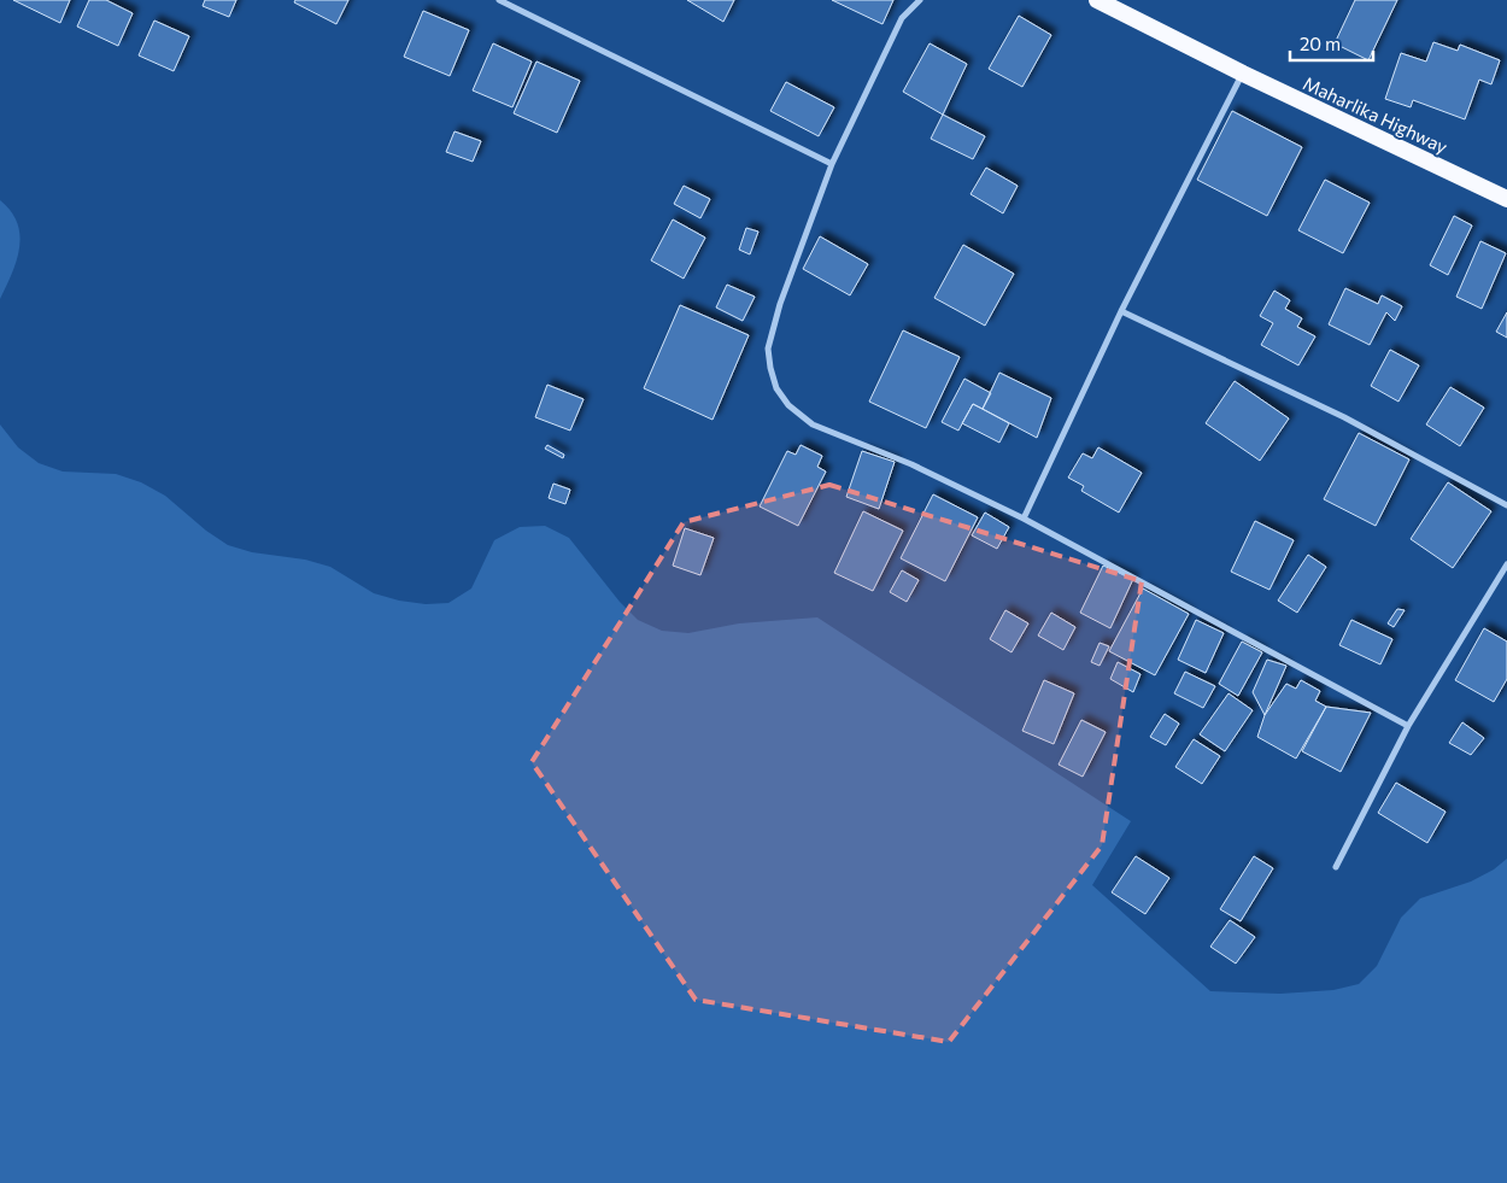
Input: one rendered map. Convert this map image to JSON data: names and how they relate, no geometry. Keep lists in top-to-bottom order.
{
  "streets": {
    "highway": ["Maharlika Highway"]
  },
  "scale_bar": "20 m"
}
